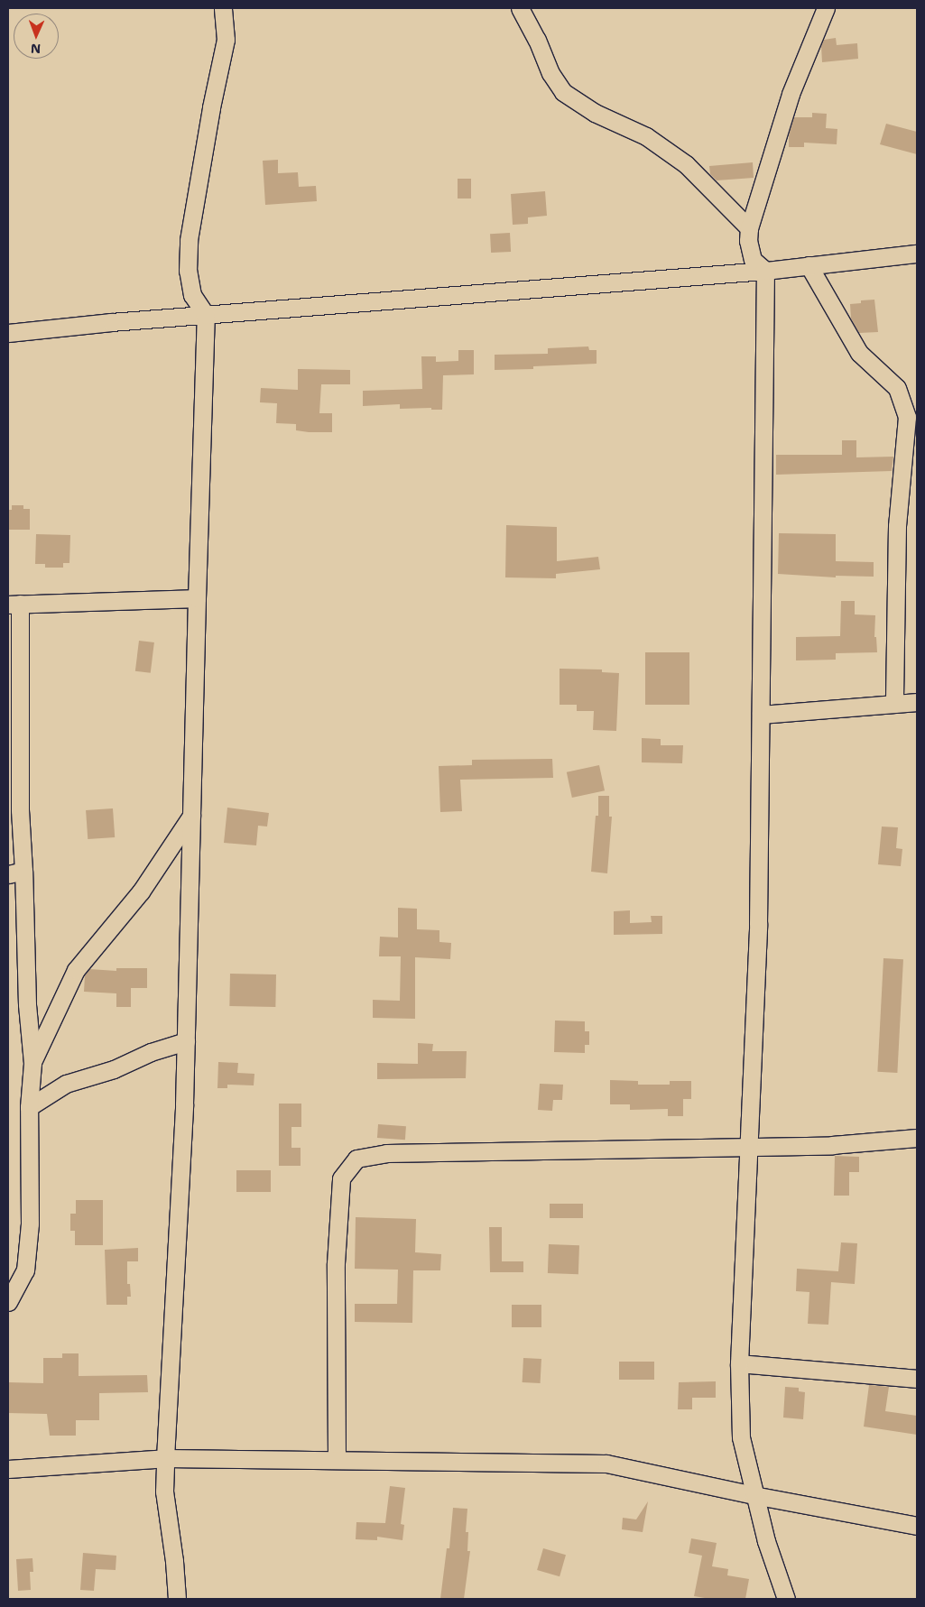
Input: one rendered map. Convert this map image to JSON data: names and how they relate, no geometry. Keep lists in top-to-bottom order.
{
  "north": "bottom"
}
